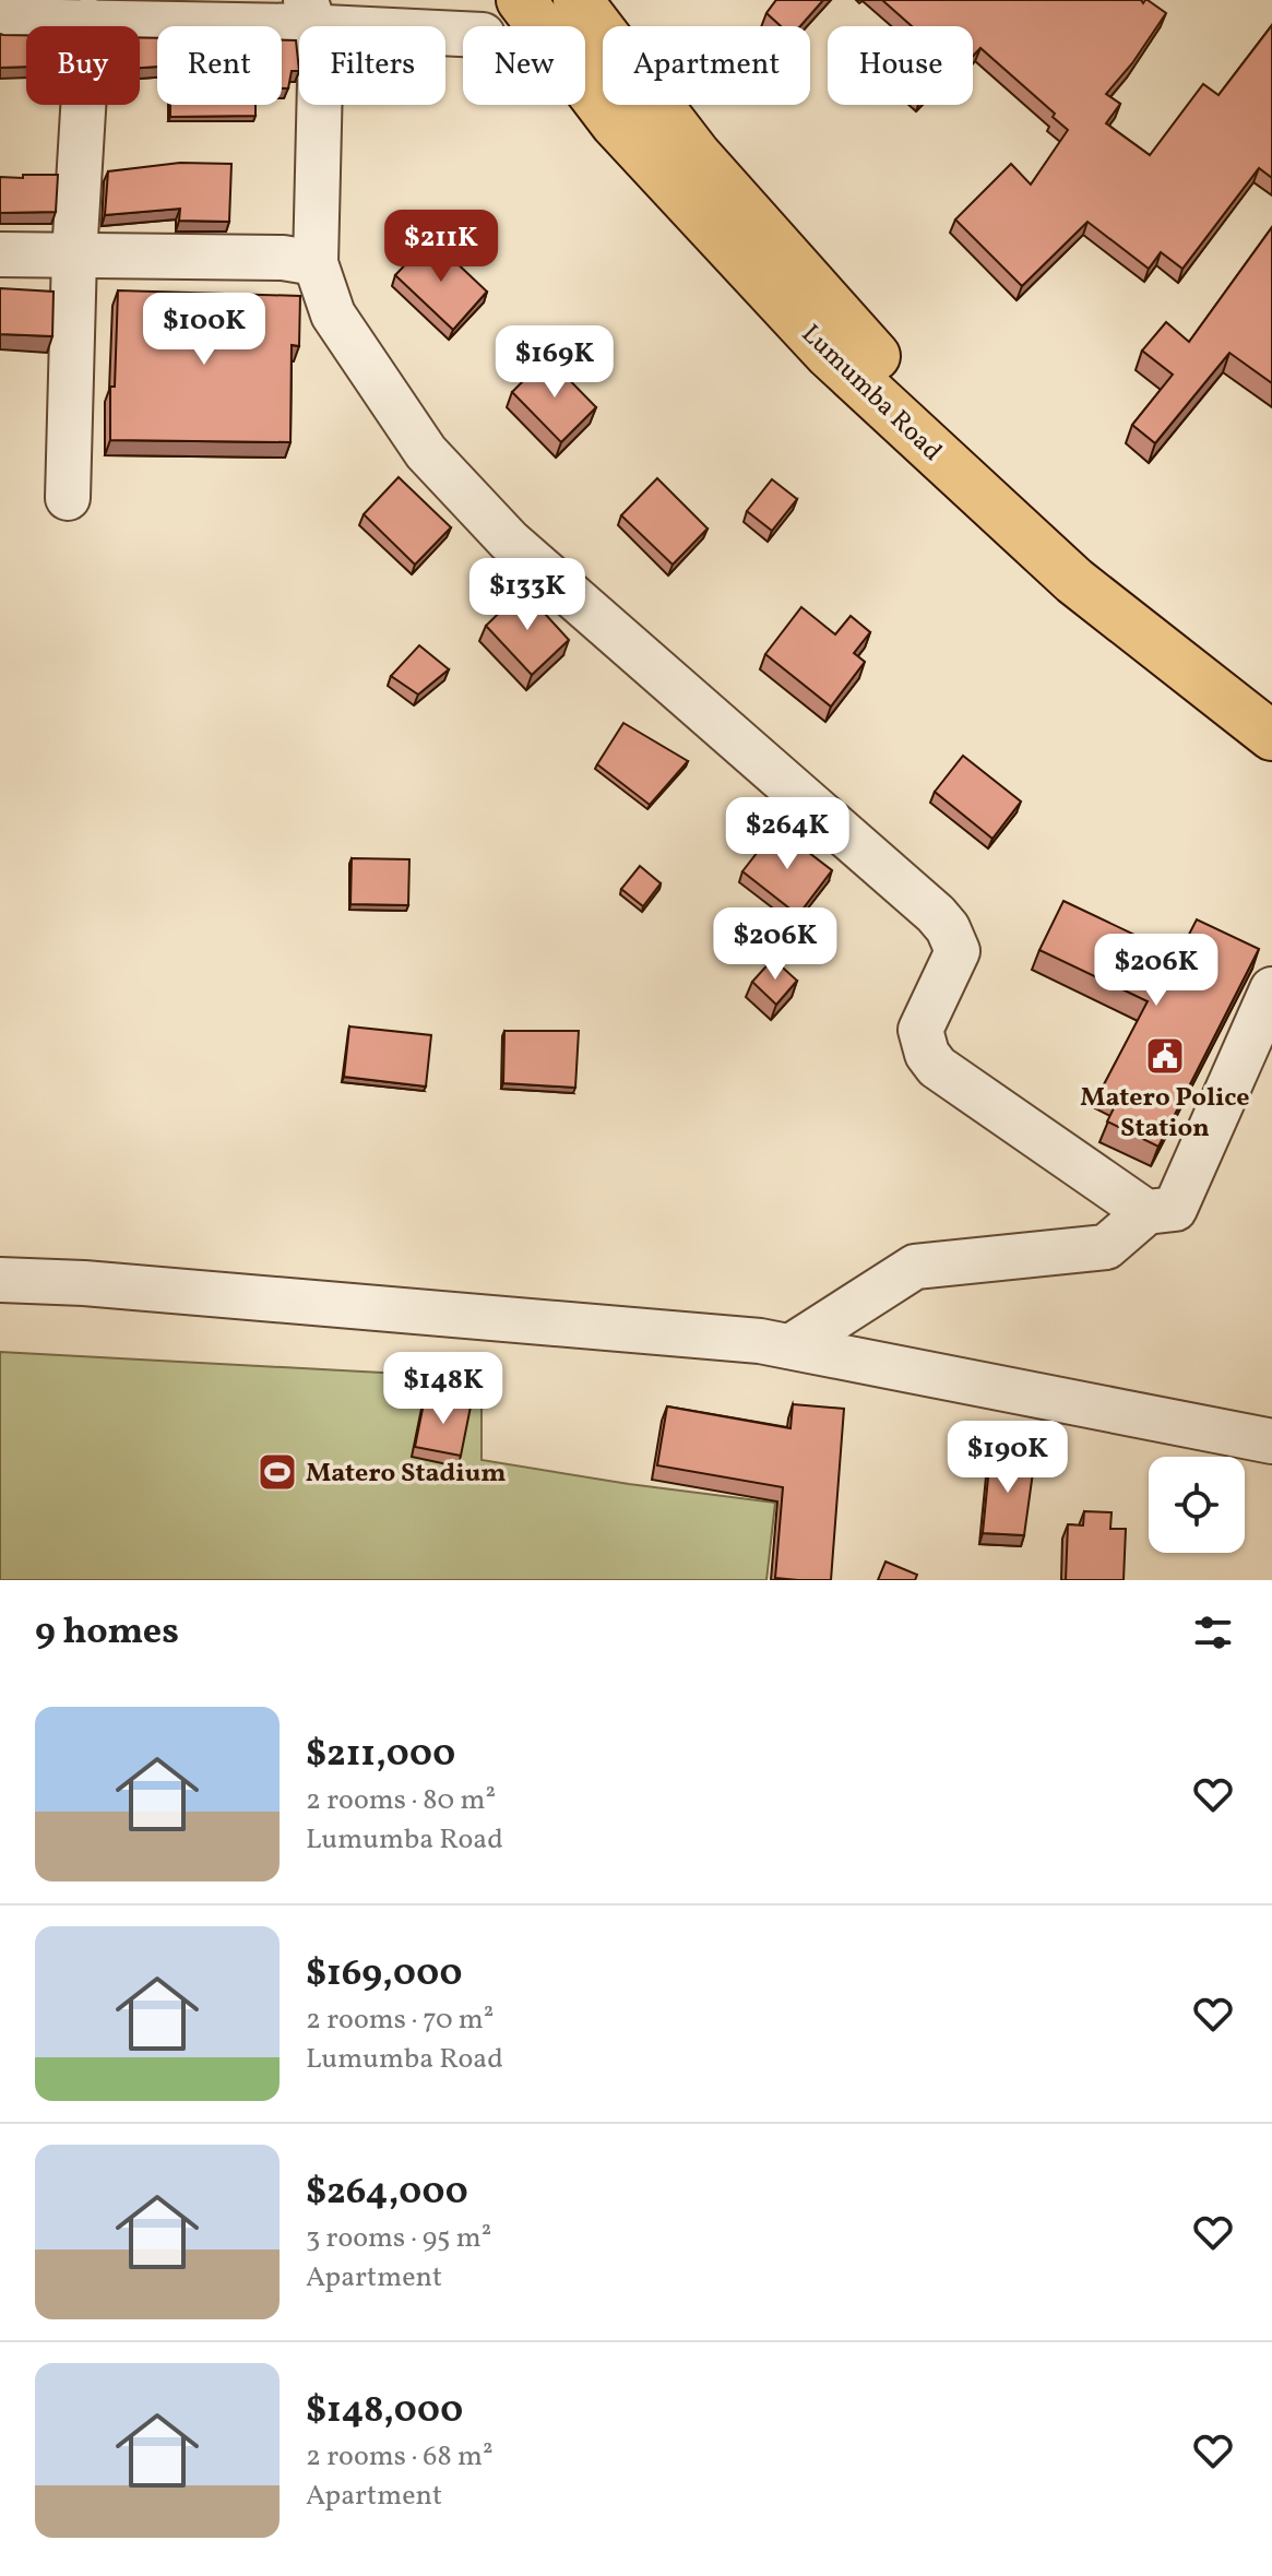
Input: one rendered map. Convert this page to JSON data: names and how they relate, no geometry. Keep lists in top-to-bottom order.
{
  "streets": {
    "main road": ["Lumumba Road"]
  },
  "places": {
    "public building": ["Matero Police Station"],
    "sports": ["Matero Stadium"]
  },
  "page": {
    "chip": [
      "Buy",
      "Rent",
      "Filters",
      "New",
      "Apartment",
      "House"
    ],
    "price": [
      "$211K",
      "$100K",
      "$169K",
      "$133K",
      "$264K",
      "$206K",
      "$206K",
      "$148K",
      "$190K"
    ],
    "heading": "9 homes",
    "list": [
      {
        "name": "$211,000",
        "note": "2 rooms · 80 m² · Lumumba Road"
      },
      {
        "name": "$169,000",
        "note": "2 rooms · 70 m² · Lumumba Road"
      },
      {
        "name": "$264,000",
        "note": "3 rooms · 95 m² · Apartment"
      },
      {
        "name": "$148,000",
        "note": "2 rooms · 68 m² · Apartment"
      }
    ]
  }
}
